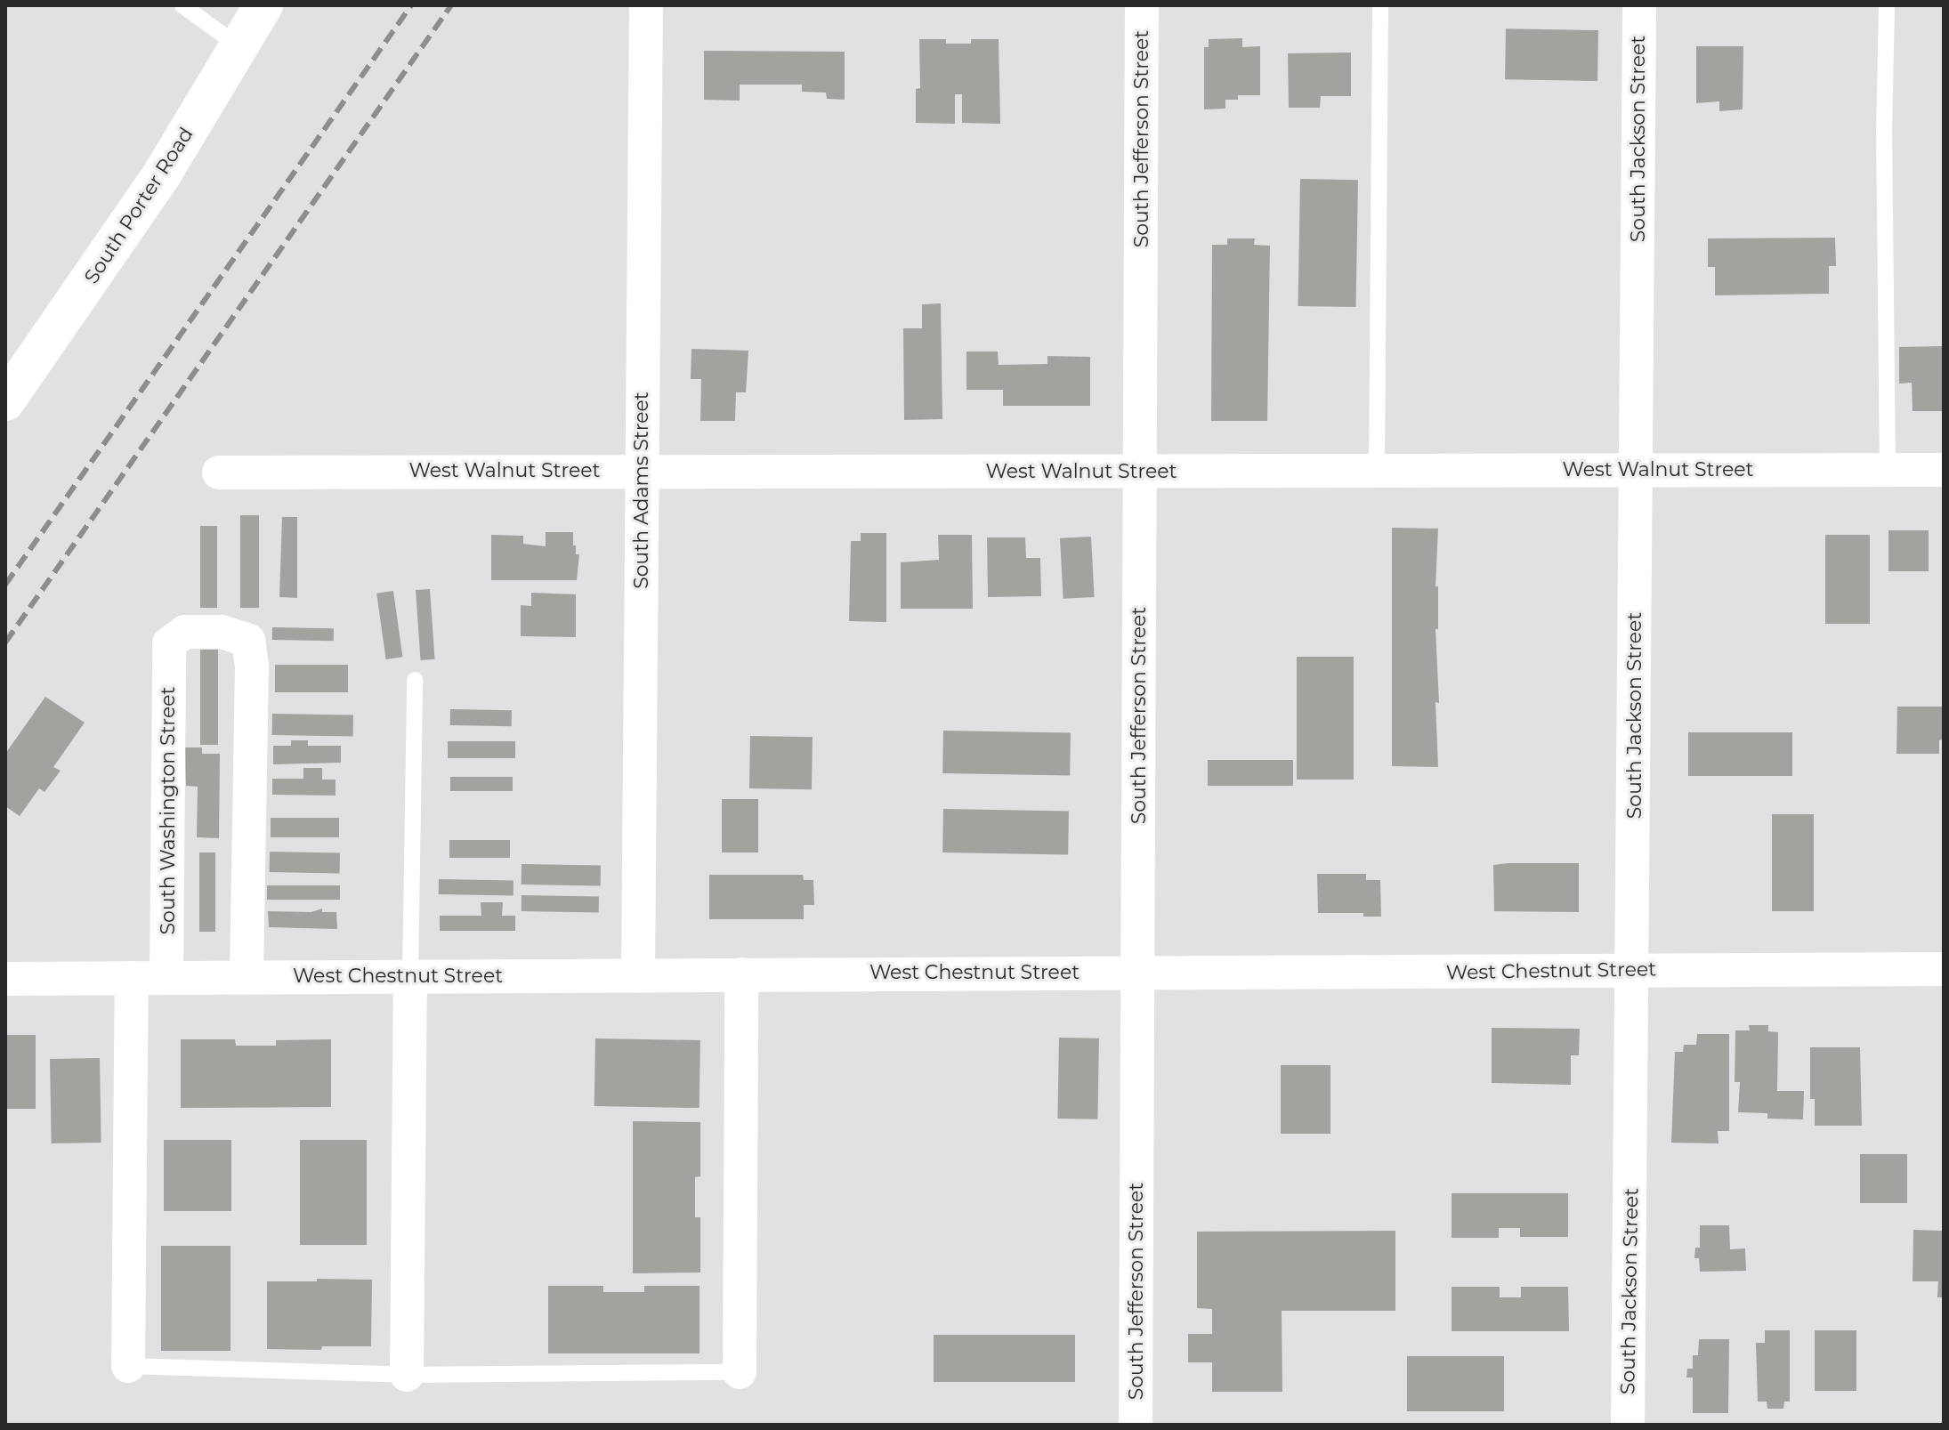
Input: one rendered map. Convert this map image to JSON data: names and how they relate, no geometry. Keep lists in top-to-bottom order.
{
  "streets": {
    "street": [
      "South Jefferson Street",
      "South Jackson Street",
      "South Porter Road",
      "West Walnut Street",
      "South Adams Street",
      "South Washington Street",
      "West Chestnut Street"
    ]
  },
  "crossings": [
    ["South Jefferson Street", "West Walnut Street"],
    ["South Jefferson Street", "West Chestnut Street"],
    ["South Jackson Street", "West Walnut Street"],
    ["South Jackson Street", "West Chestnut Street"],
    ["West Walnut Street", "South Adams Street"],
    ["South Adams Street", "West Chestnut Street"],
    ["South Washington Street", "West Chestnut Street"]
  ]
}
